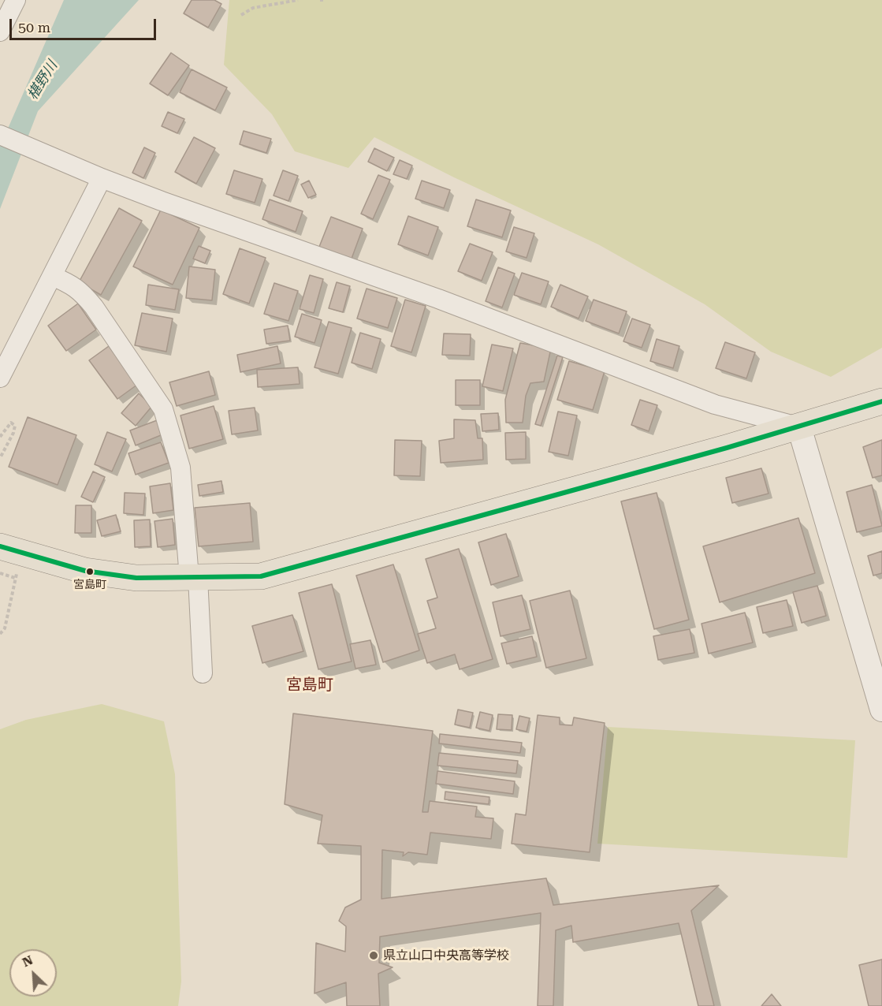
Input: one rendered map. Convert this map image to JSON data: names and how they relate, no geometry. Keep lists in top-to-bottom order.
{
  "districts": ["宮島町"],
  "water": ["椹野川"],
  "places": ["宮島町", "県立山口中央高等学校"],
  "scale_bar": "50 m",
  "north": "top left"
}
